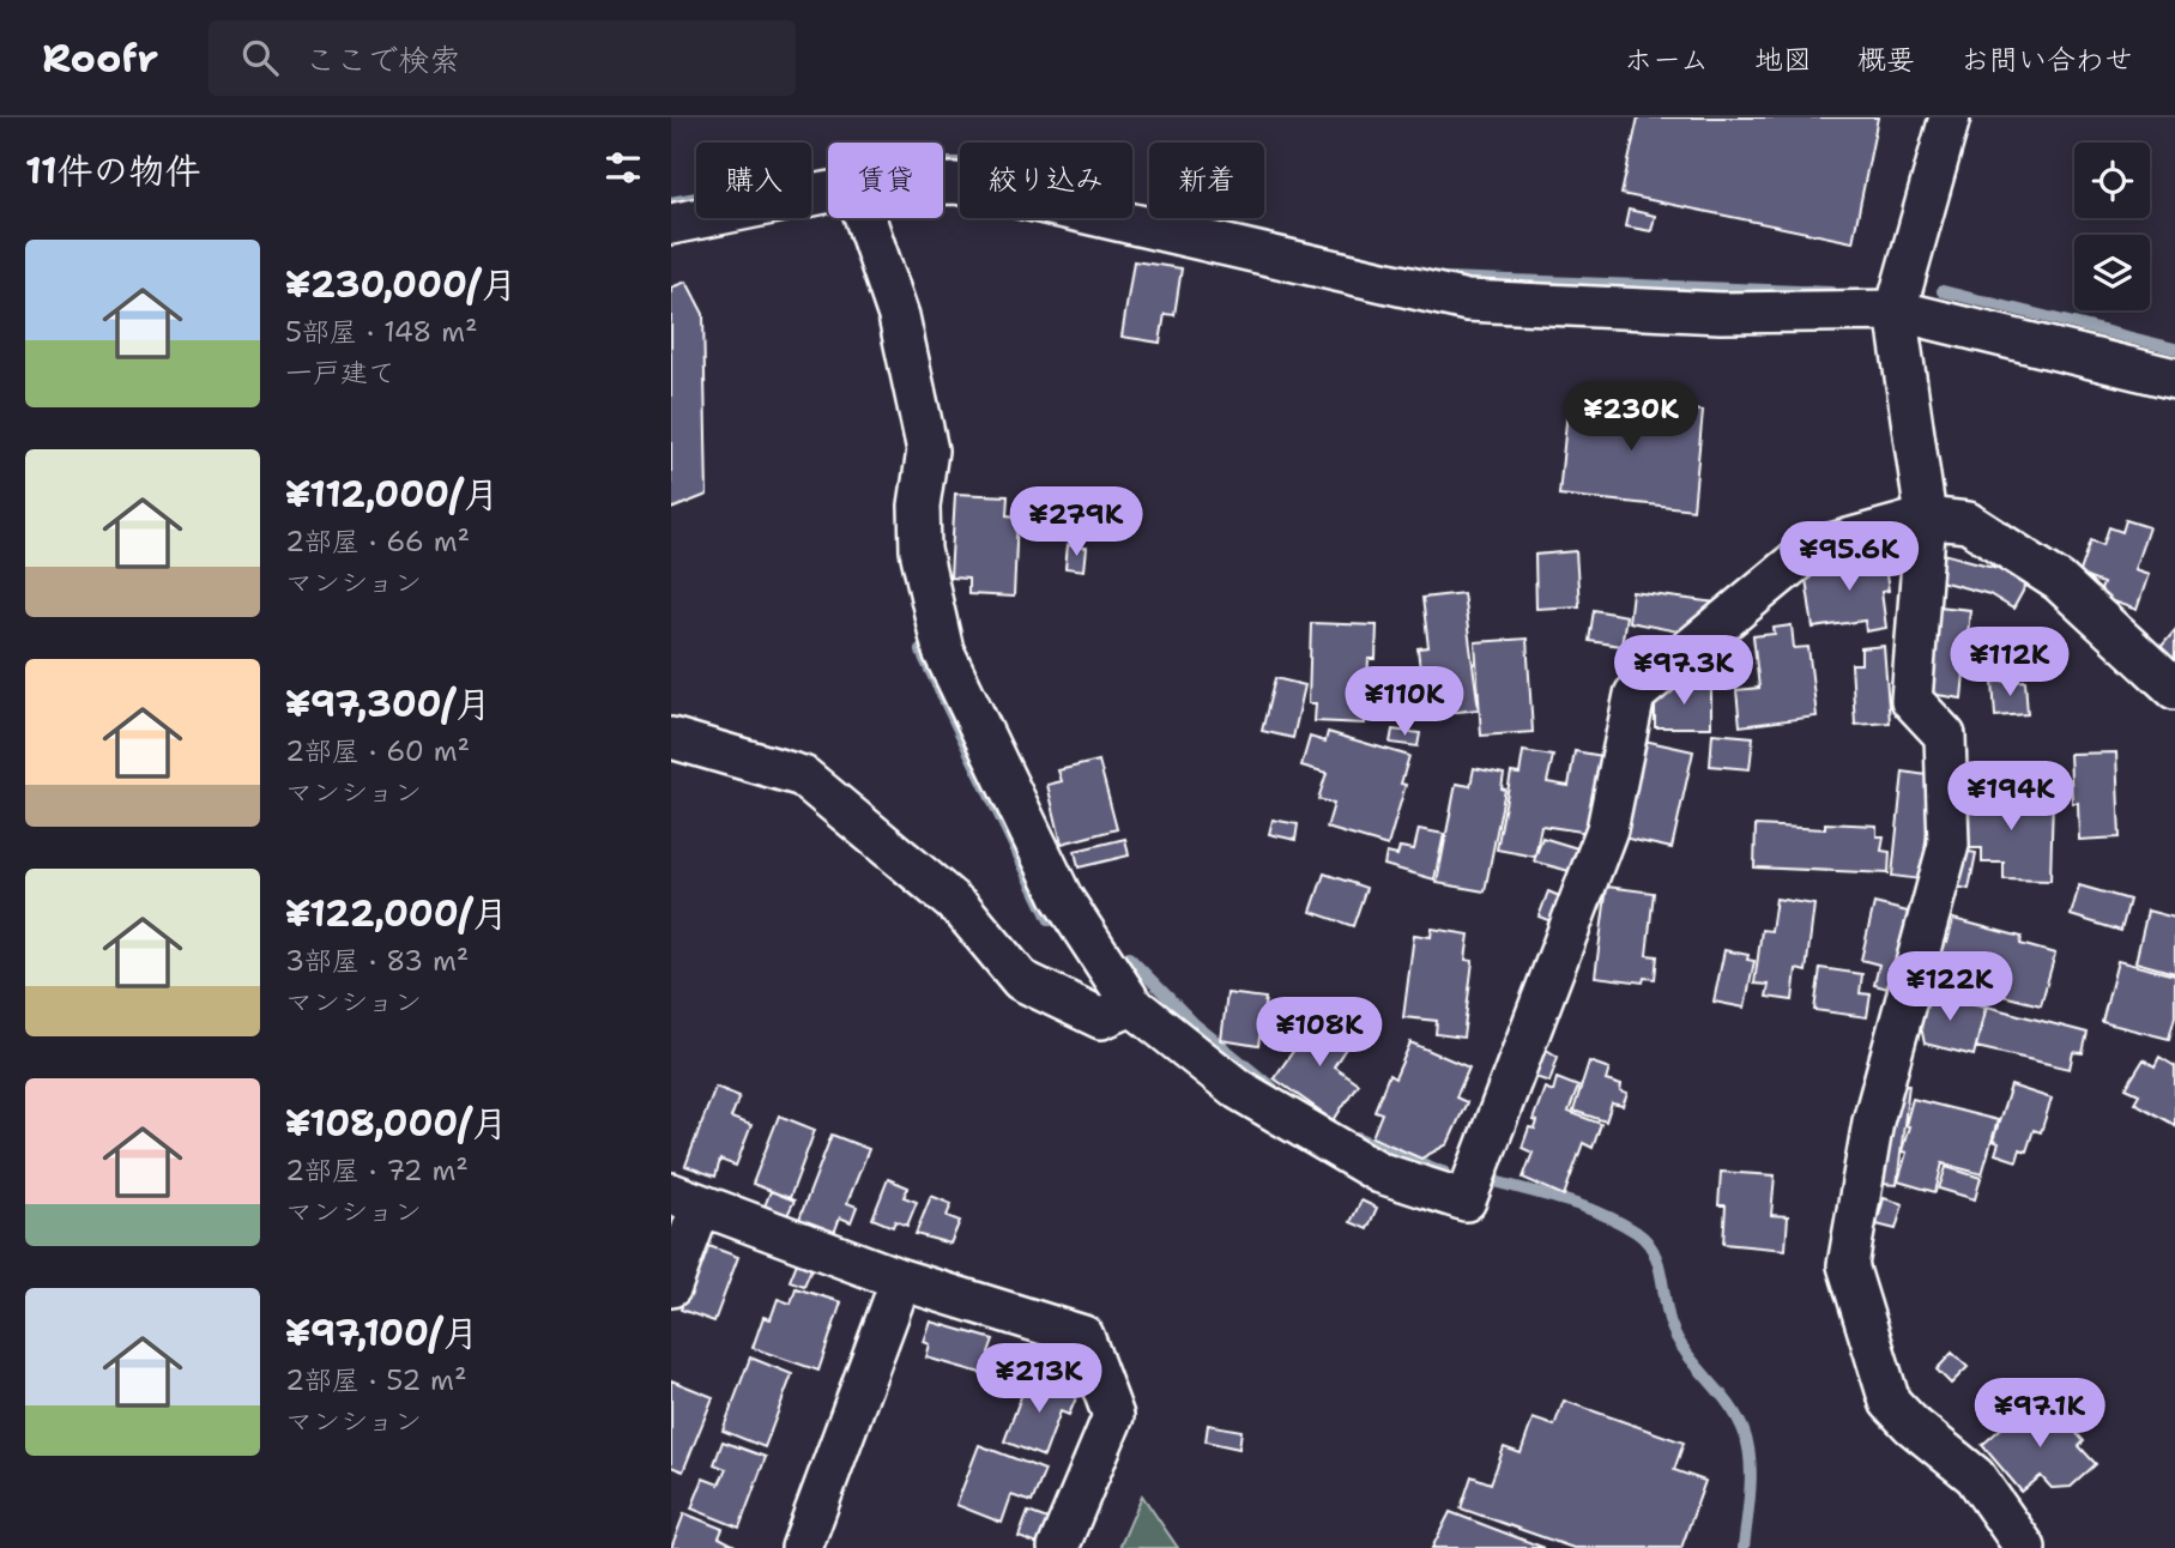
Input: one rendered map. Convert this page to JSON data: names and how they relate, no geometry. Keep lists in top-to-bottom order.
{
  "page": {
    "header": "Roofr",
    "search": "ここで検索",
    "nav": [
      "ホーム",
      "地図",
      "概要",
      "お問い合わせ"
    ],
    "heading": "11件の物件",
    "chip": [
      "購入",
      "賃貸",
      "絞り込み",
      "新着"
    ],
    "list": [
      {
        "name": "¥230,000/月",
        "note": "5部屋 · 148 m² · 一戸建て"
      },
      {
        "name": "¥112,000/月",
        "note": "2部屋 · 66 m² · マンション"
      },
      {
        "name": "¥97,300/月",
        "note": "2部屋 · 60 m² · マンション"
      },
      {
        "name": "¥122,000/月",
        "note": "3部屋 · 83 m² · マンション"
      },
      {
        "name": "¥108,000/月",
        "note": "2部屋 · 72 m² · マンション"
      },
      {
        "name": "¥97,100/月",
        "note": "2部屋 · 52 m² · マンション"
      }
    ],
    "price": [
      "¥230K",
      "¥279K",
      "¥95.6K",
      "¥112K",
      "¥97.3K",
      "¥110K",
      "¥194K",
      "¥122K",
      "¥108K",
      "¥213K",
      "¥97.1K"
    ]
  }
}
